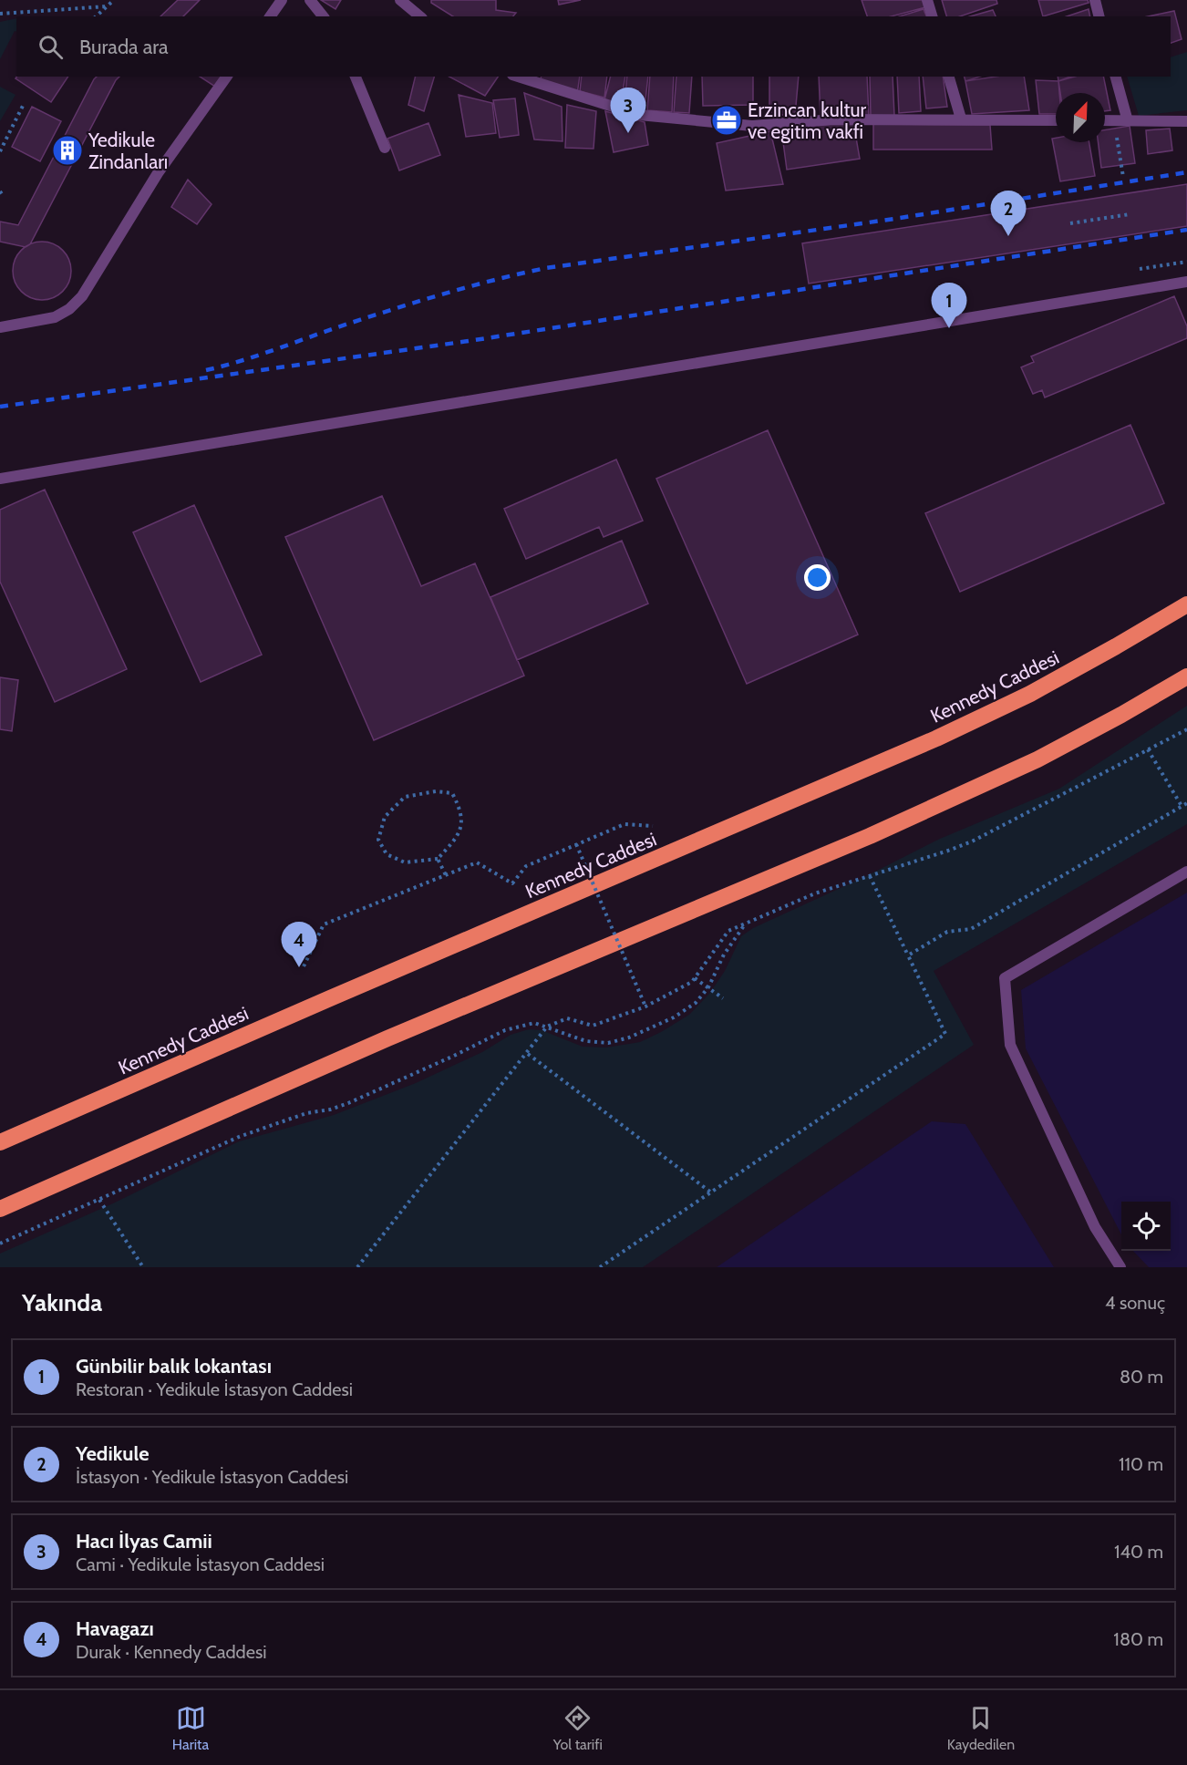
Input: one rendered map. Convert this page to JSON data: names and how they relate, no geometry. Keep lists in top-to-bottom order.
{
  "streets": {
    "highway": ["Kennedy Caddesi"]
  },
  "places": {
    "office": ["Erzincan kultur ve egitim vakfi"],
    "building": ["Yedikule Zindanları"]
  },
  "north": "top right",
  "page": {
    "search": "Burada ara",
    "pins": [
      "3",
      "2",
      "1",
      "4"
    ],
    "heading": ["Yakında", "4 sonuç"],
    "list": [
      {
        "mark": "1",
        "name": "Günbilir balık lokantası",
        "note": "Restoran · Yedikule İstasyon Caddesi",
        "value": "80 m"
      },
      {
        "mark": "2",
        "name": "Yedikule",
        "note": "İstasyon · Yedikule İstasyon Caddesi",
        "value": "110 m"
      },
      {
        "mark": "3",
        "name": "Hacı İlyas Camii",
        "note": "Cami · Yedikule İstasyon Caddesi",
        "value": "140 m"
      },
      {
        "mark": "4",
        "name": "Havagazı",
        "note": "Durak · Kennedy Caddesi",
        "value": "180 m"
      }
    ],
    "nav": ["Harita", "Yol tarifi", "Kaydedilen"]
  }
}
